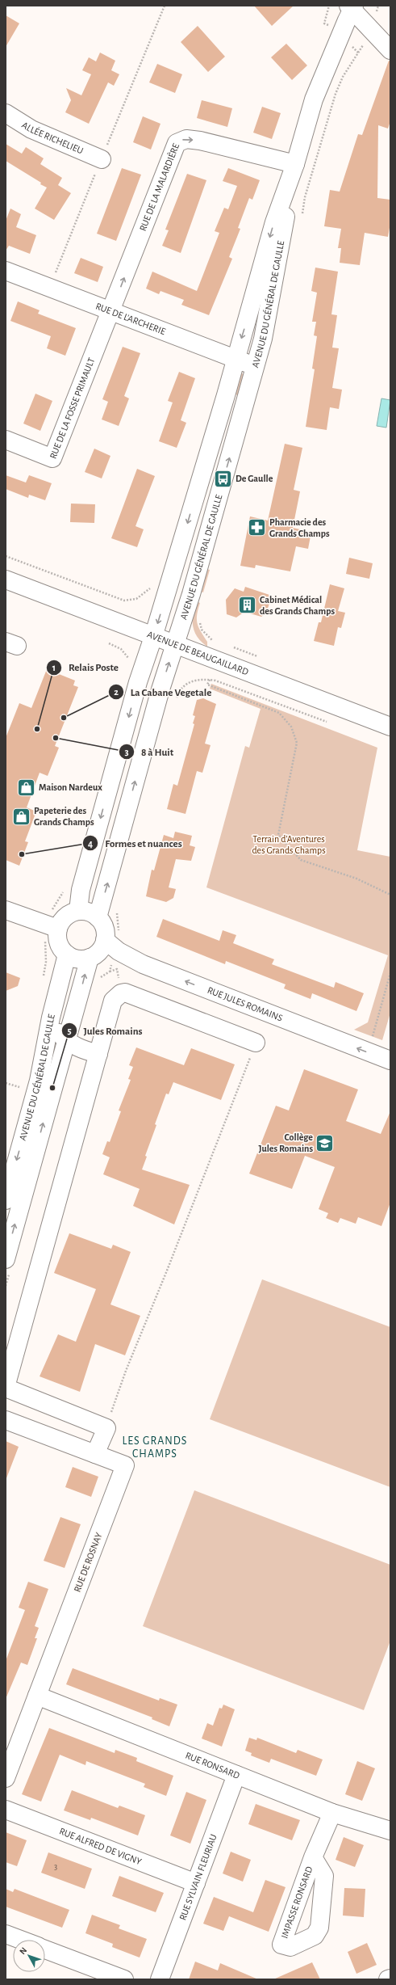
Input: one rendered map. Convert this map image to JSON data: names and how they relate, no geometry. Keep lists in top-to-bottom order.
{
  "streets": {
    "street": [
      "ALLÉE RICHELIEU",
      "RUE DE LA MALARDIÈRE",
      "AVENUE DU GÉNÉRAL DE GAULLE",
      "RUE DE L'ARCHERIE",
      "RUE DE LA FOSSE PRIMAULT",
      "AVENUE DE BEAUGAILLARD",
      "RUE JULES ROMAINS",
      "RUE DE ROSNAY",
      "RUE RONSARD",
      "RUE ALFRED DE VIGNY",
      "RUE SYLVAIN FLEURIAU",
      "IMPASSE RONSARD"
    ]
  },
  "crossings": [
    ["RUE DE LA MALARDIÈRE", "AVENUE DU GÉNÉRAL DE GAULLE"],
    ["RUE DE LA MALARDIÈRE", "RUE DE L'ARCHERIE"],
    ["RUE DE LA MALARDIÈRE", "RUE DE LA FOSSE PRIMAULT"],
    ["AVENUE DU GÉNÉRAL DE GAULLE", "RUE DE L'ARCHERIE"],
    ["AVENUE DU GÉNÉRAL DE GAULLE", "AVENUE DE BEAUGAILLARD"],
    ["AVENUE DU GÉNÉRAL DE GAULLE", "RUE JULES ROMAINS"],
    ["RUE DE L'ARCHERIE", "RUE DE LA FOSSE PRIMAULT"],
    ["RUE DE ROSNAY", "RUE RONSARD"],
    ["RUE RONSARD", "RUE SYLVAIN FLEURIAU"],
    ["RUE RONSARD", "IMPASSE RONSARD"],
    ["RUE ALFRED DE VIGNY", "RUE SYLVAIN FLEURIAU"]
  ],
  "one_way": ["RUE JULES ROMAINS"],
  "districts": ["LES GRANDS CHAMPS"],
  "parks": ["Terrain d’Aventures des Grands Champs"],
  "places": {
    "bus stop": ["De Gaulle"],
    "pharmacy": ["Pharmacie des Grands Champs"],
    "building": ["Cabinet Médical des Grands Champs"],
    "other": [
      "La Cabane Vegetale",
      "Relais Poste",
      "8 à Huit",
      "Formes et nuances",
      "Jules Romains"
    ],
    "shop": ["Maison Nardeux", "Papeterie des Grands Champs"],
    "school or university": ["Collège Jules Romains"]
  },
  "house_numbers": ["3"],
  "north": "top left"
}
